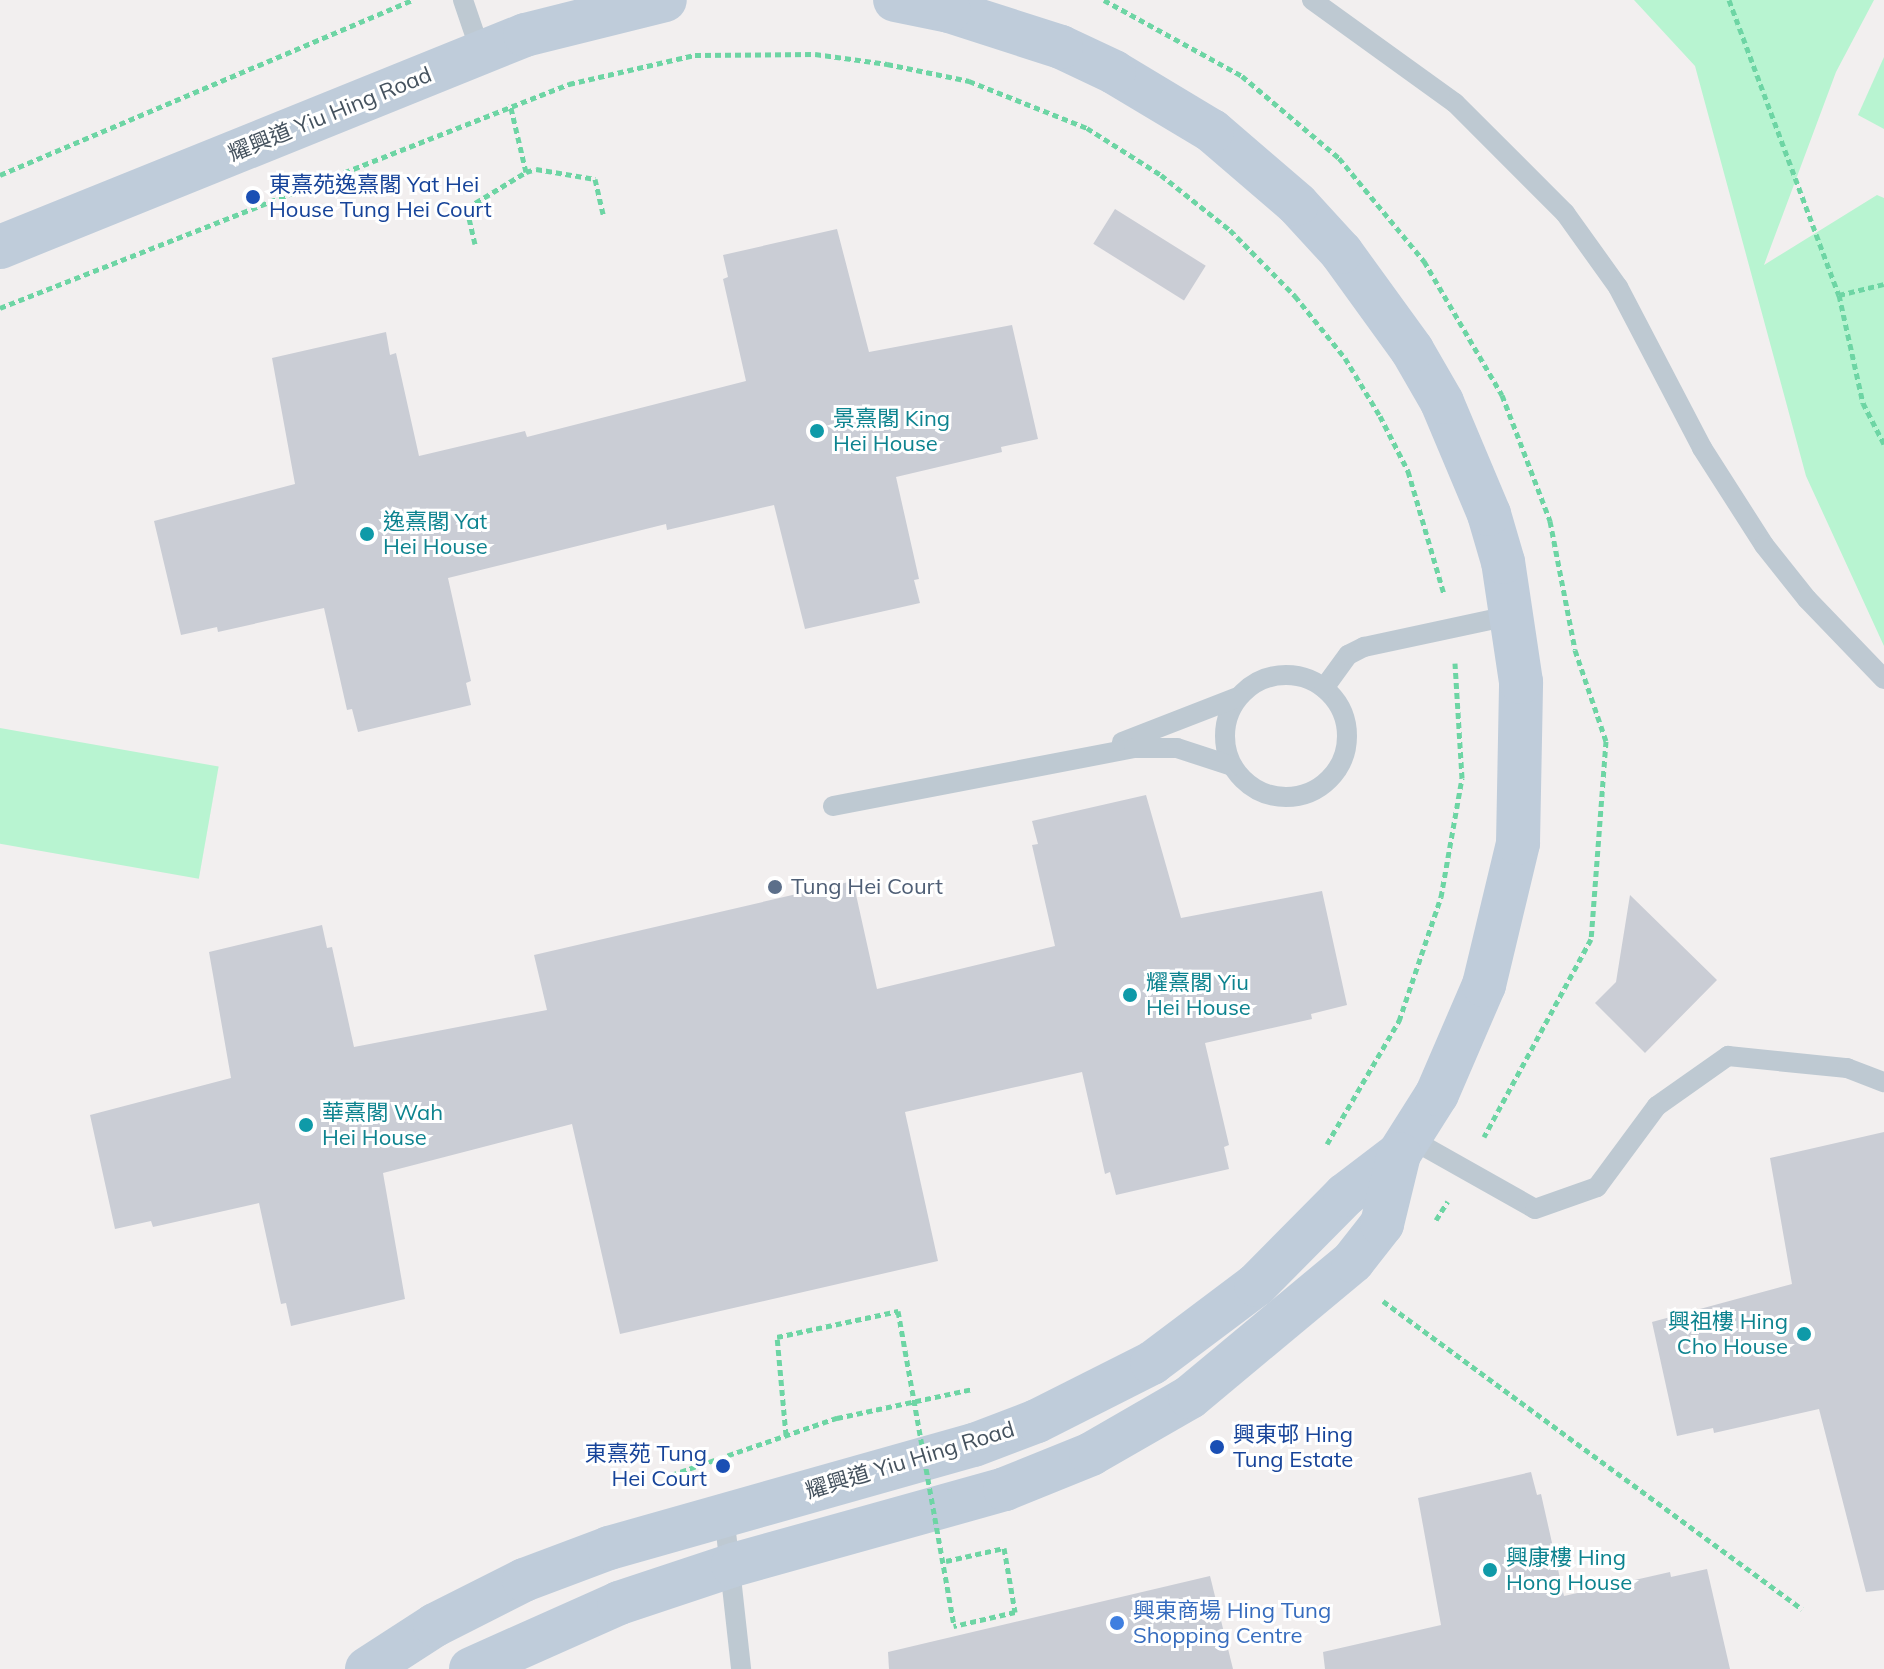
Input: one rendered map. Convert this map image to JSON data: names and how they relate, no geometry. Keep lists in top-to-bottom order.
{
  "streets": {
    "street": ["耀興道 Yiu Hing Road"]
  },
  "places": [
    "東熹苑逸熹閣 Yat Hei House Tung Hei Court",
    "景熹閣 King Hei House",
    "逸熹閣 Yat Hei House",
    "Tung Hei Court",
    "耀熹閣 Yiu Hei House",
    "華熹閣 Wah Hei House",
    "興祖樓 Hing Cho House",
    "興東邨 Hing Tung Estate",
    "東熹苑 Tung Hei Court",
    "興康樓 Hing Hong House",
    "興東商場 Hing Tung Shopping Centre"
  ]
}
